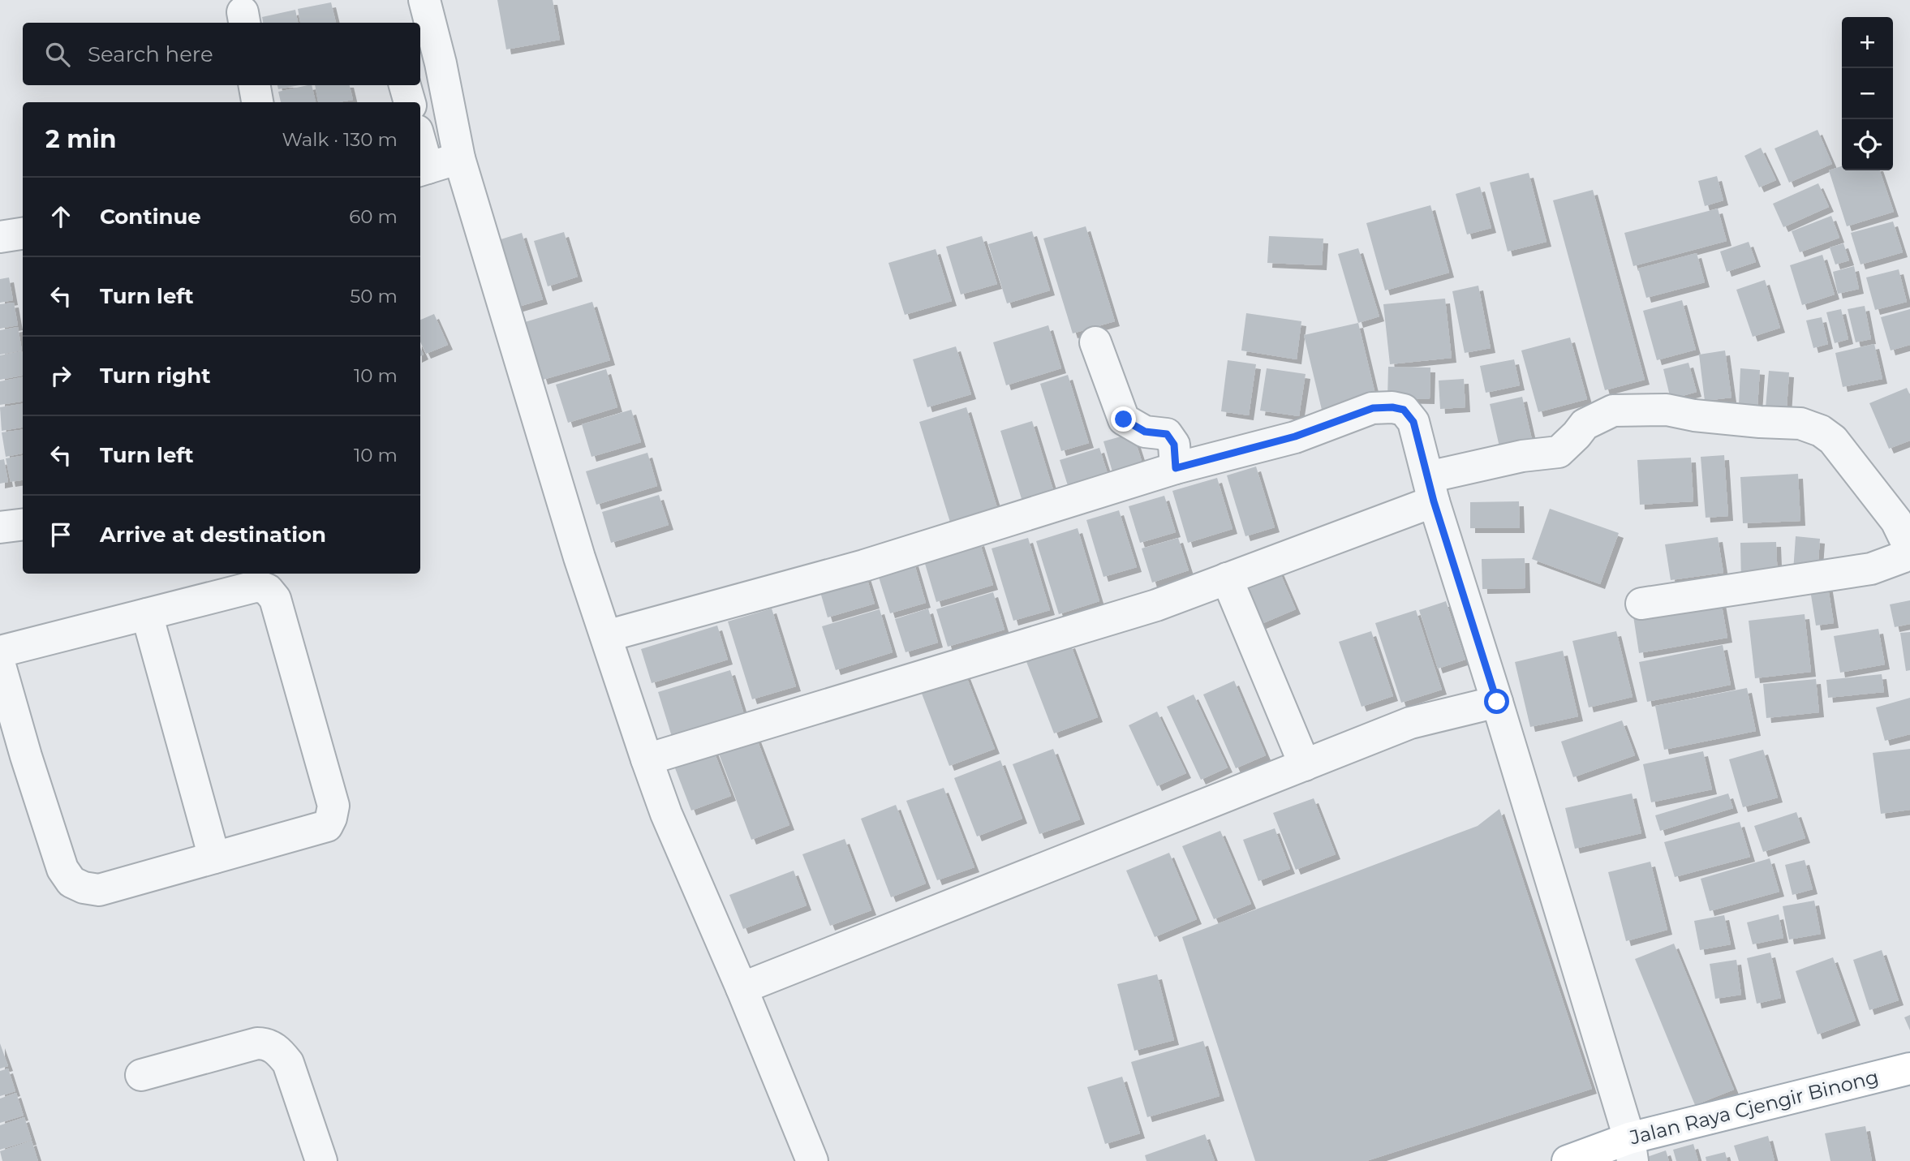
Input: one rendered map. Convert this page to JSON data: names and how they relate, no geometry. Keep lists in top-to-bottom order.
{
  "streets": {
    "main road": ["Jalan Raya Cjengir Binong"]
  },
  "page": {
    "map_buttons": ["+", "−"],
    "search": "Search here",
    "heading": ["2 min", "Walk · 130 m"],
    "list": [
      ["Continue", "60 m"],
      ["Turn left", "50 m"],
      ["Turn right", "10 m"],
      ["Turn left", "10 m"],
      "Arrive at destination"
    ]
  }
}
